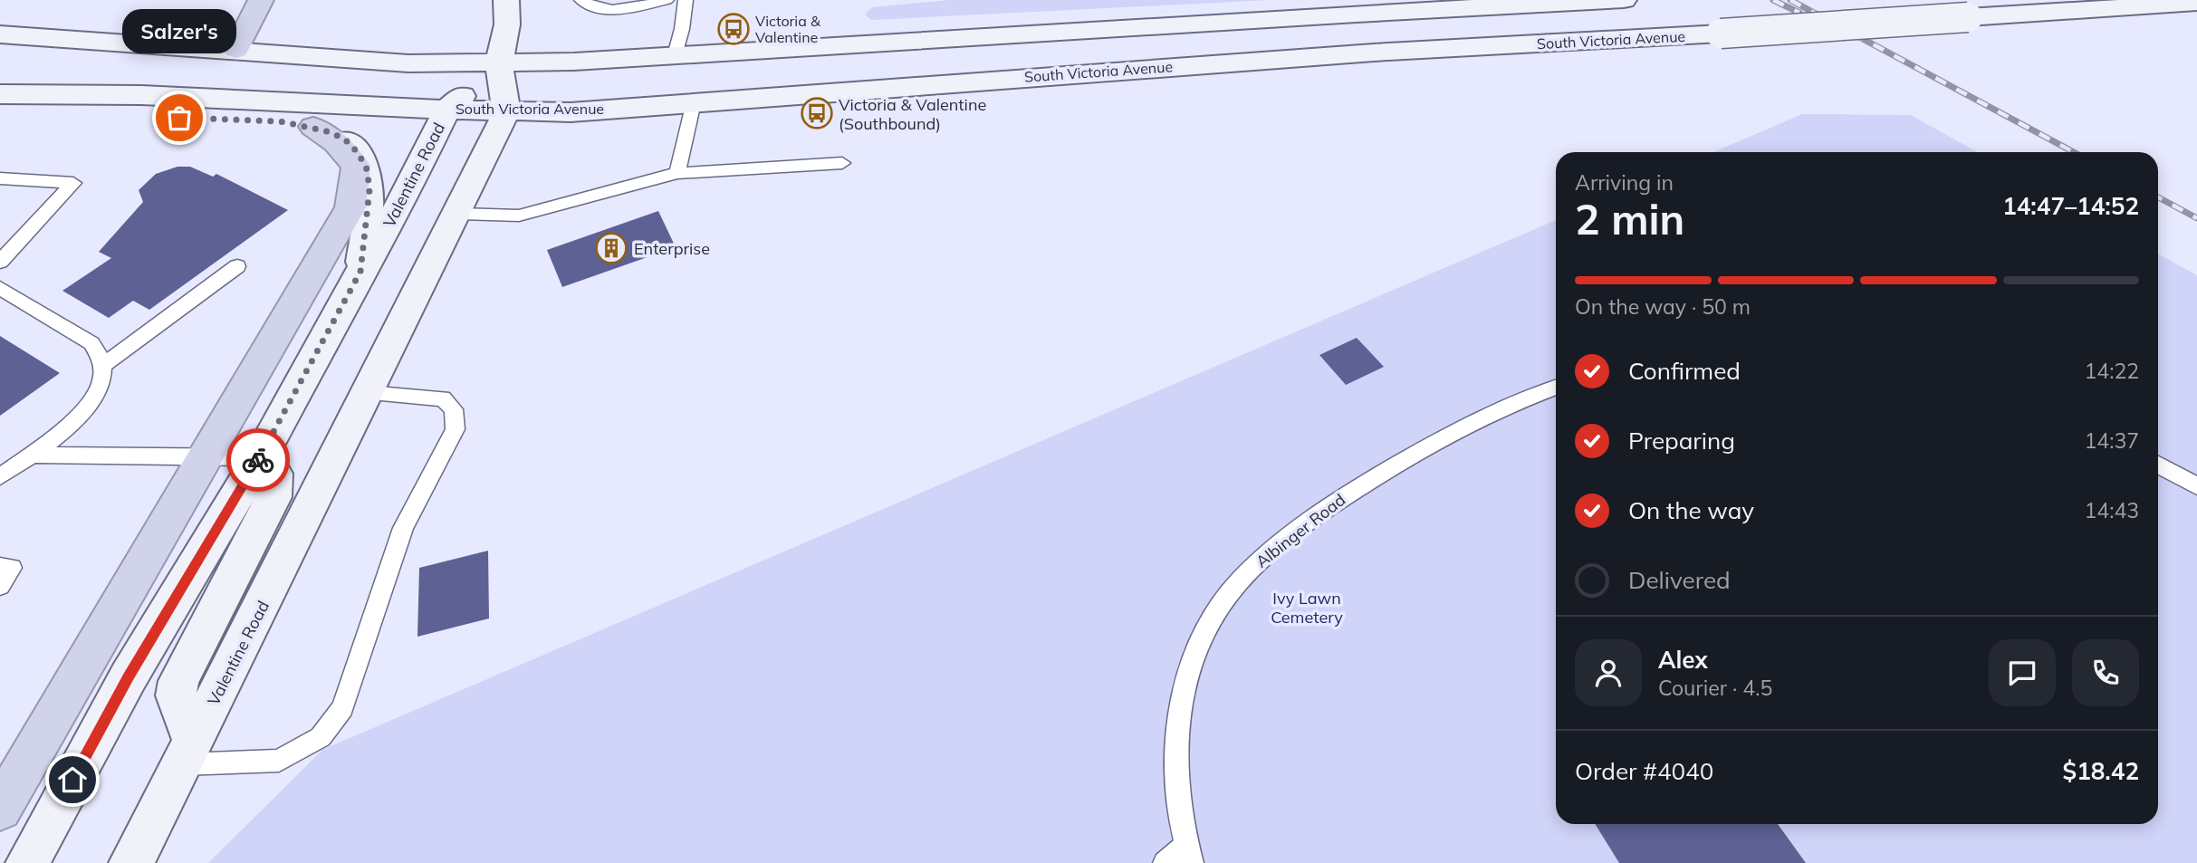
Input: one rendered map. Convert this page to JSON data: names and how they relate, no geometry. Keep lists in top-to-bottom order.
{
  "streets": {
    "main road": ["South Victoria Avenue", "Valentine Road"],
    "lane": ["Albinger Road"]
  },
  "crossings": [
    ["South Victoria Avenue", "Valentine Road"]
  ],
  "parks": ["Ivy Lawn Cemetery"],
  "places": {
    "bus stop": ["Victoria & Valentine", "Victoria & Valentine (Southbound)"],
    "other": ["Salzer's"],
    "building": ["Enterprise"]
  },
  "page": {
    "bubble": "Salzer's",
    "heading": ["2 min", "Arriving in", "14:47–14:52"],
    "panel": [
      "Alex",
      "Courier · 4.5",
      "Order #4040",
      "$18.42"
    ],
    "bar": "On the way · 50 m",
    "list": [
      ["Confirmed", "14:22"],
      ["Preparing", "14:37"],
      ["On the way", "14:43"],
      "Delivered"
    ]
  }
}
